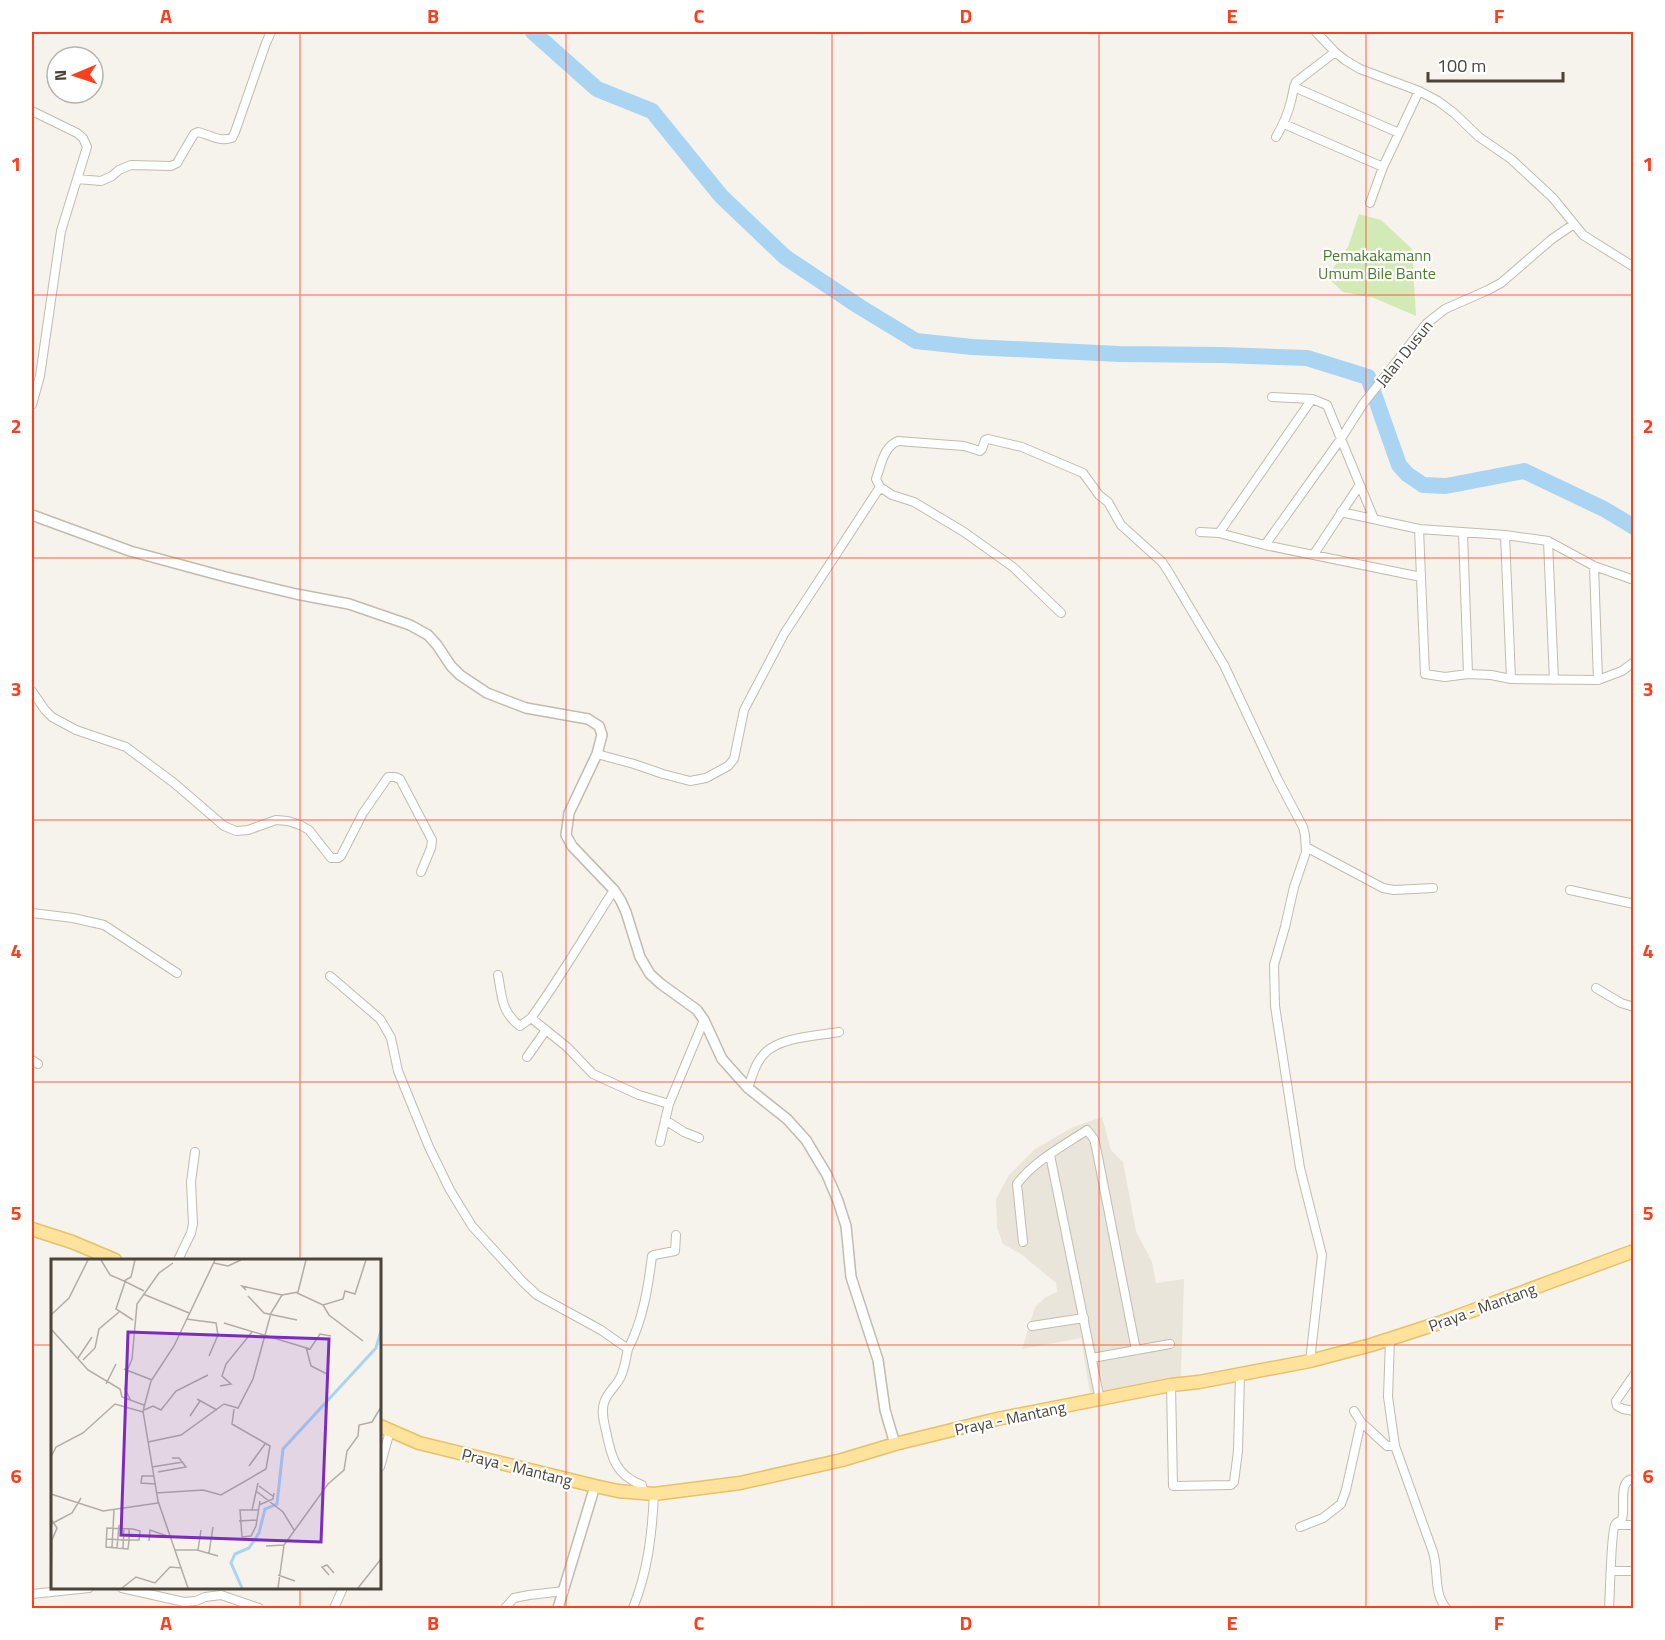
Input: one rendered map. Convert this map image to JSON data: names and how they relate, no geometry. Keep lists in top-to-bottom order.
{
  "streets": {
    "main road": ["Praya - Mantang"],
    "street": ["Jalan Dusun"]
  },
  "parks": ["Pemakakamann Umum Bile Bante"],
  "scale_bar": "100 m",
  "north": "left",
  "grid": {
    "columns": [
      "A",
      "B",
      "C",
      "D",
      "E",
      "F"
    ],
    "rows": [
      "1",
      "2",
      "3",
      "4",
      "5",
      "6"
    ]
  }
}
